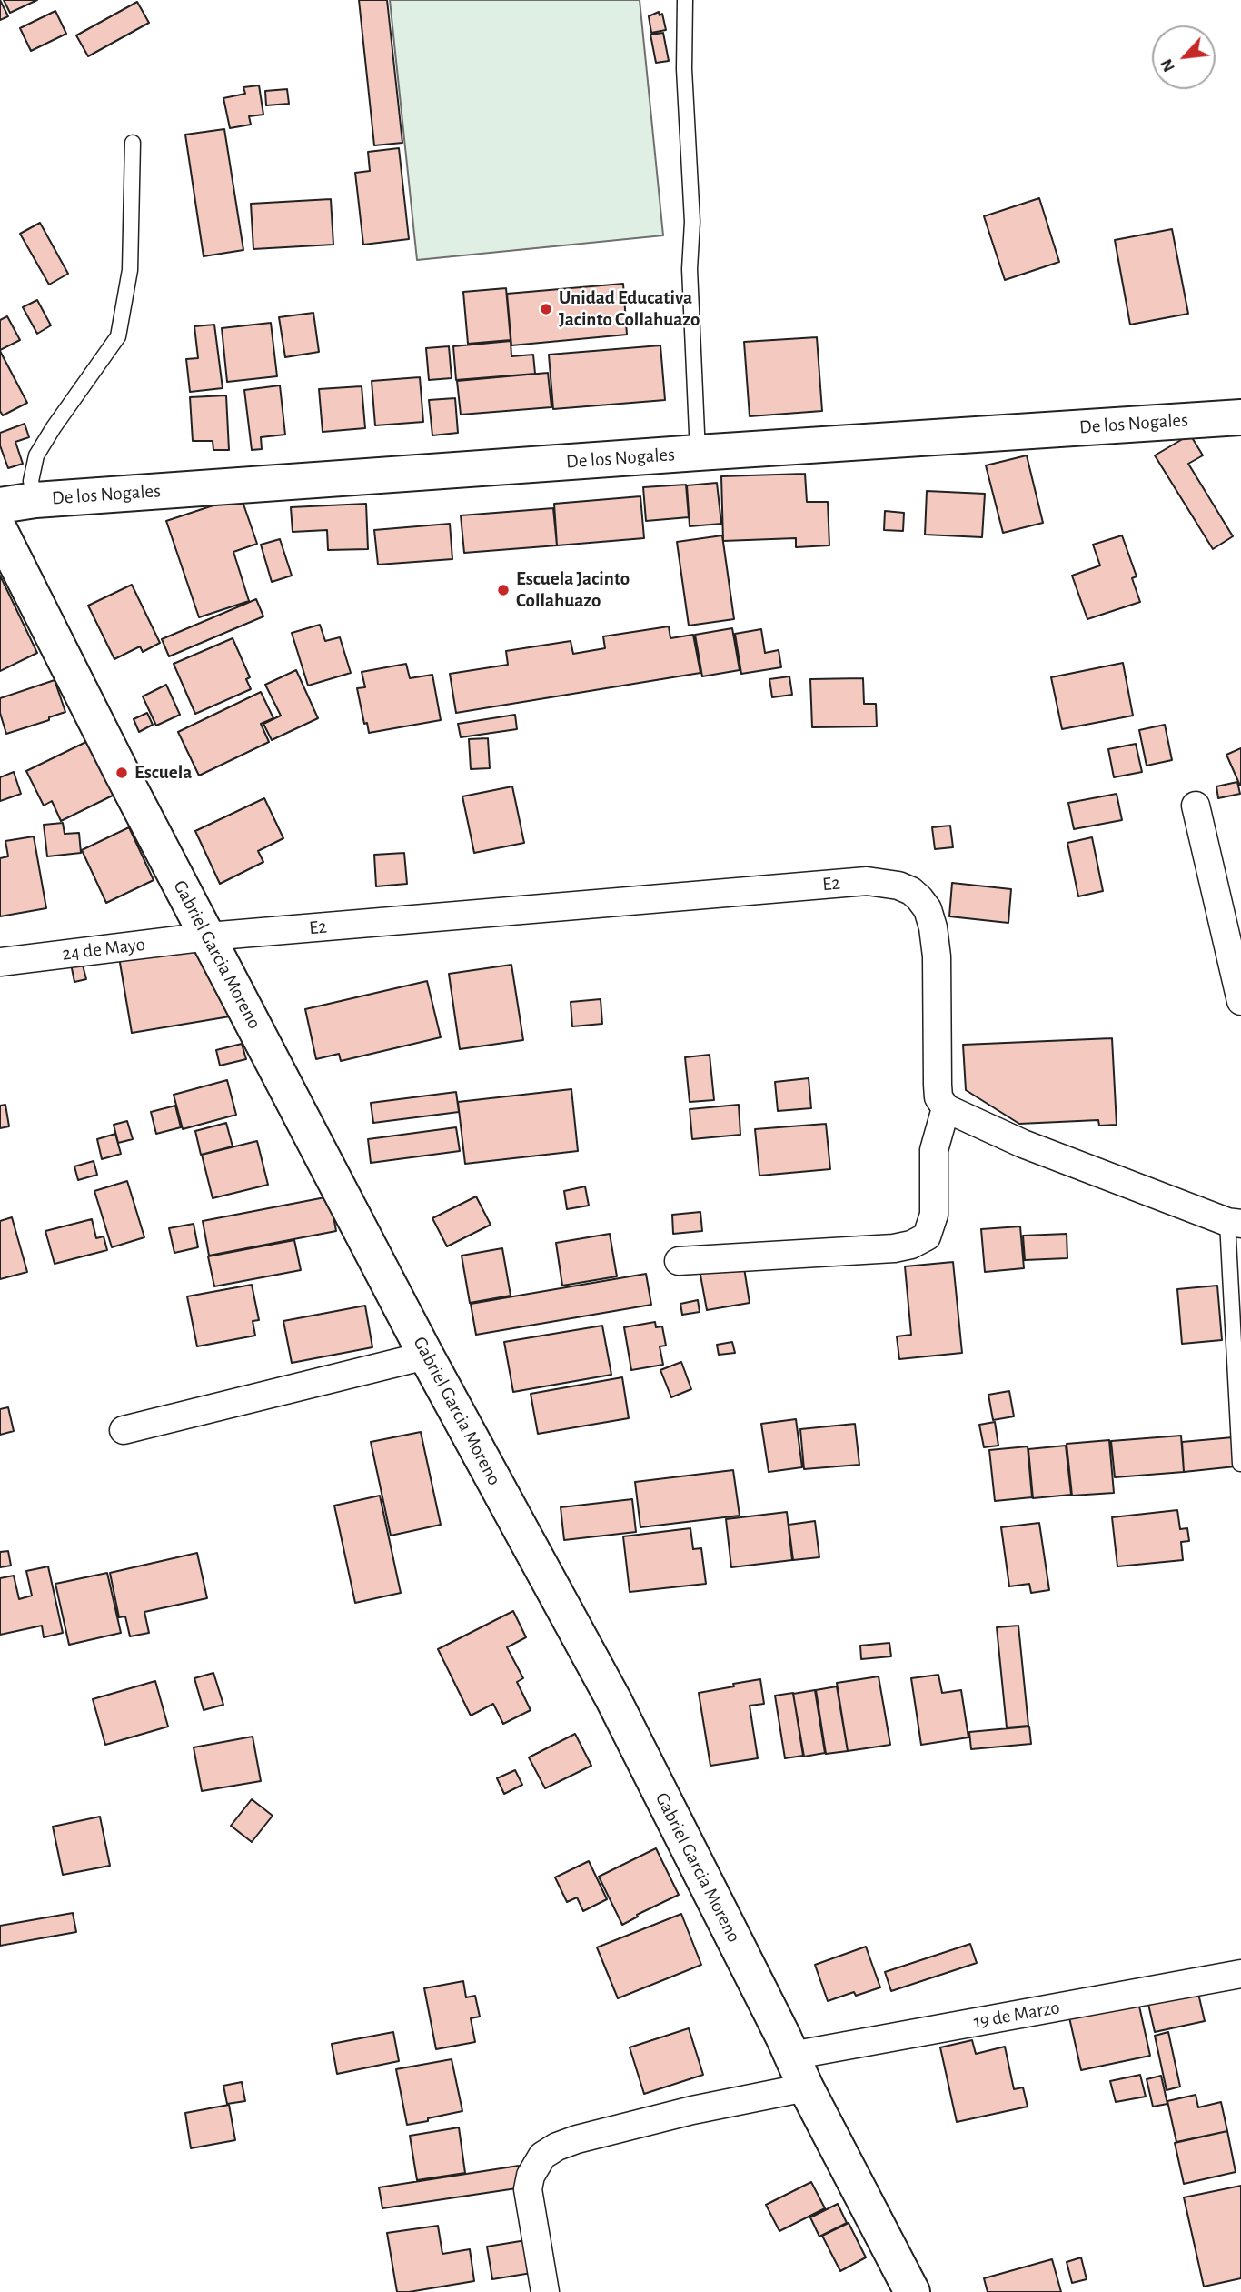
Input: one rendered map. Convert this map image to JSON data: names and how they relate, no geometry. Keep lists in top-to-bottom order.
{
  "streets": {
    "street": [
      "De los Nogales",
      "E2",
      "24 de Mayo",
      "Gabriel Garcia Moreno",
      "19 de Marzo"
    ]
  },
  "crossings": [
    ["E2", "24 de Mayo"],
    ["E2", "Gabriel Garcia Moreno"],
    ["24 de Mayo", "Gabriel Garcia Moreno"],
    ["Gabriel Garcia Moreno", "19 de Marzo"]
  ],
  "places": ["Unidad Educativa Jacinto Collahuazo", "Escuela Jacinto Collahuazo", "Escuela"],
  "north": "bottom left"
}
